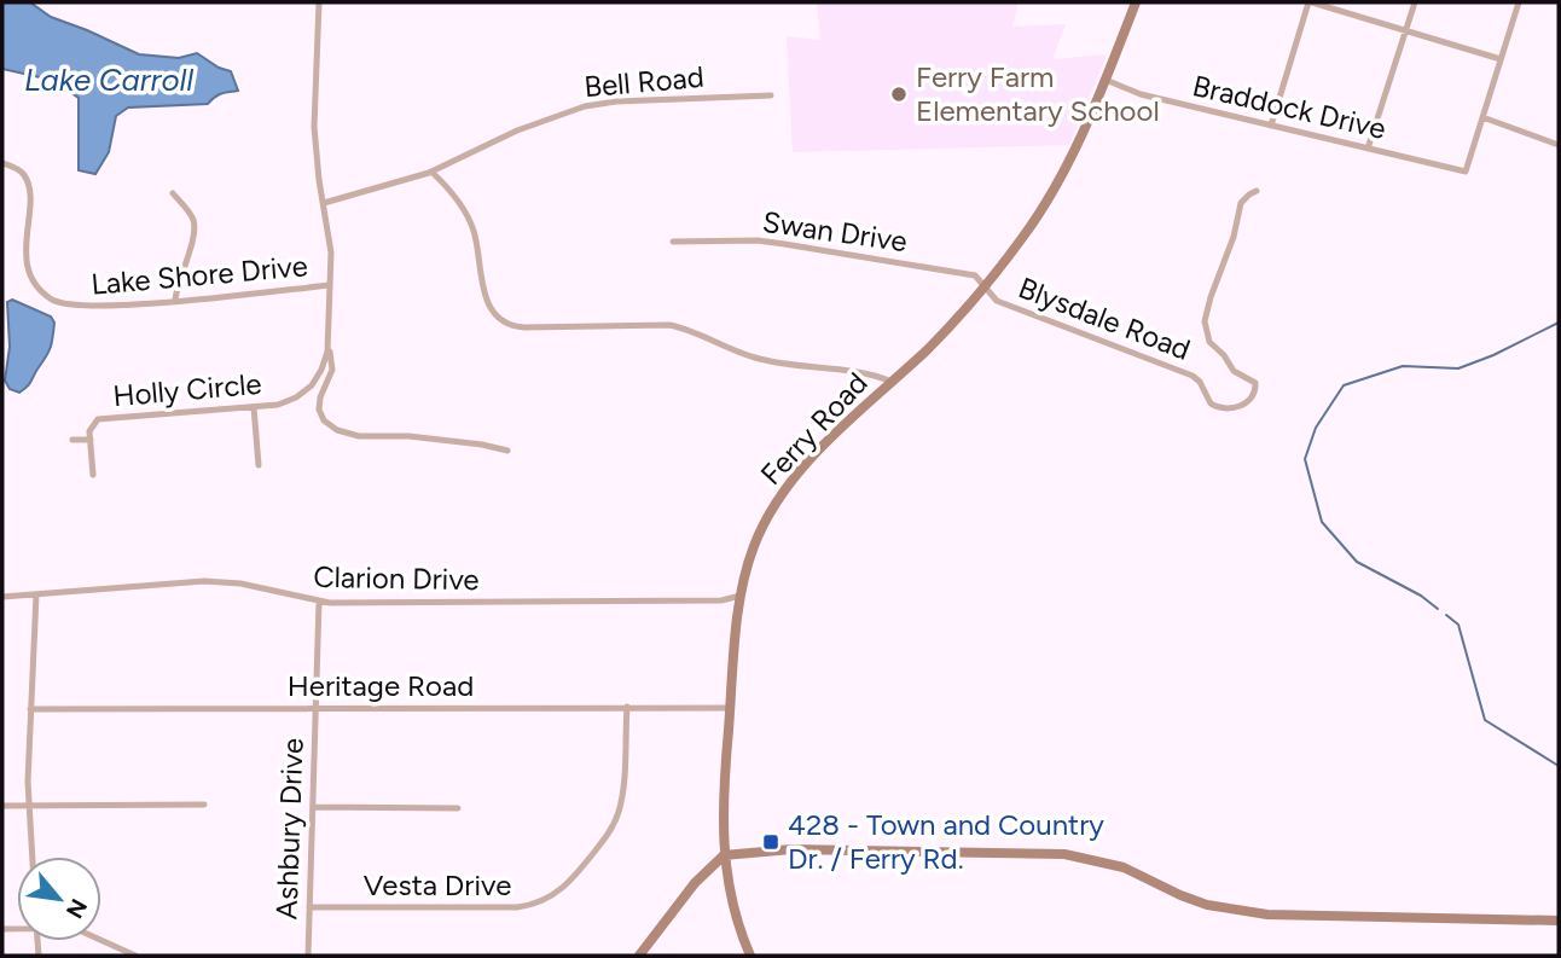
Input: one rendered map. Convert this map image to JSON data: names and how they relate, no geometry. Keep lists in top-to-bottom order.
{
  "streets": {
    "main road": ["Ferry Road"],
    "street": [
      "Bell Road",
      "Braddock Drive",
      "Swan Drive",
      "Lake Shore Drive",
      "Blysdale Road",
      "Holly Circle",
      "Clarion Drive",
      "Heritage Road",
      "Ashbury Drive",
      "Vesta Drive"
    ]
  },
  "crossings": [
    ["Bell Road", "Lake Shore Drive"],
    ["Braddock Drive", "Ferry Road"],
    ["Swan Drive", "Blysdale Road"],
    ["Swan Drive", "Ferry Road"],
    ["Lake Shore Drive", "Holly Circle"],
    ["Blysdale Road", "Ferry Road"],
    ["Ferry Road", "Clarion Drive"],
    ["Ferry Road", "Heritage Road"],
    ["Clarion Drive", "Ashbury Drive"],
    ["Heritage Road", "Ashbury Drive"],
    ["Heritage Road", "Vesta Drive"],
    ["Ashbury Drive", "Vesta Drive"]
  ],
  "water": ["Lake Carroll"],
  "places": {
    "other": ["Ferry Farm Elementary School"],
    "transit": ["428 - Town and Country Dr. / Ferry Rd."]
  },
  "north": "bottom right"
}
